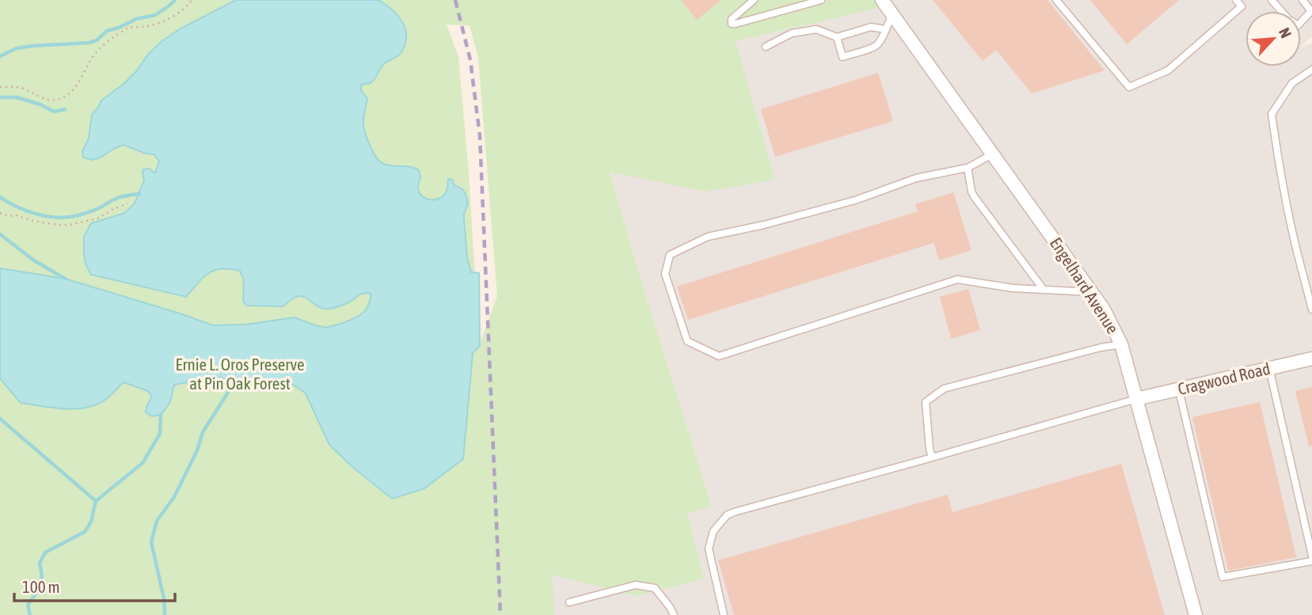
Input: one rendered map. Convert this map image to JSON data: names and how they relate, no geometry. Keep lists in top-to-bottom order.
{
  "streets": {
    "street": ["Engelhard Avenue", "Cragwood Road"]
  },
  "crossings": [
    ["Engelhard Avenue", "Cragwood Road"]
  ],
  "parks": ["Ernie L. Oros Preserve at Pin Oak Forest"],
  "scale_bar": "100 m",
  "north": "top right"
}
